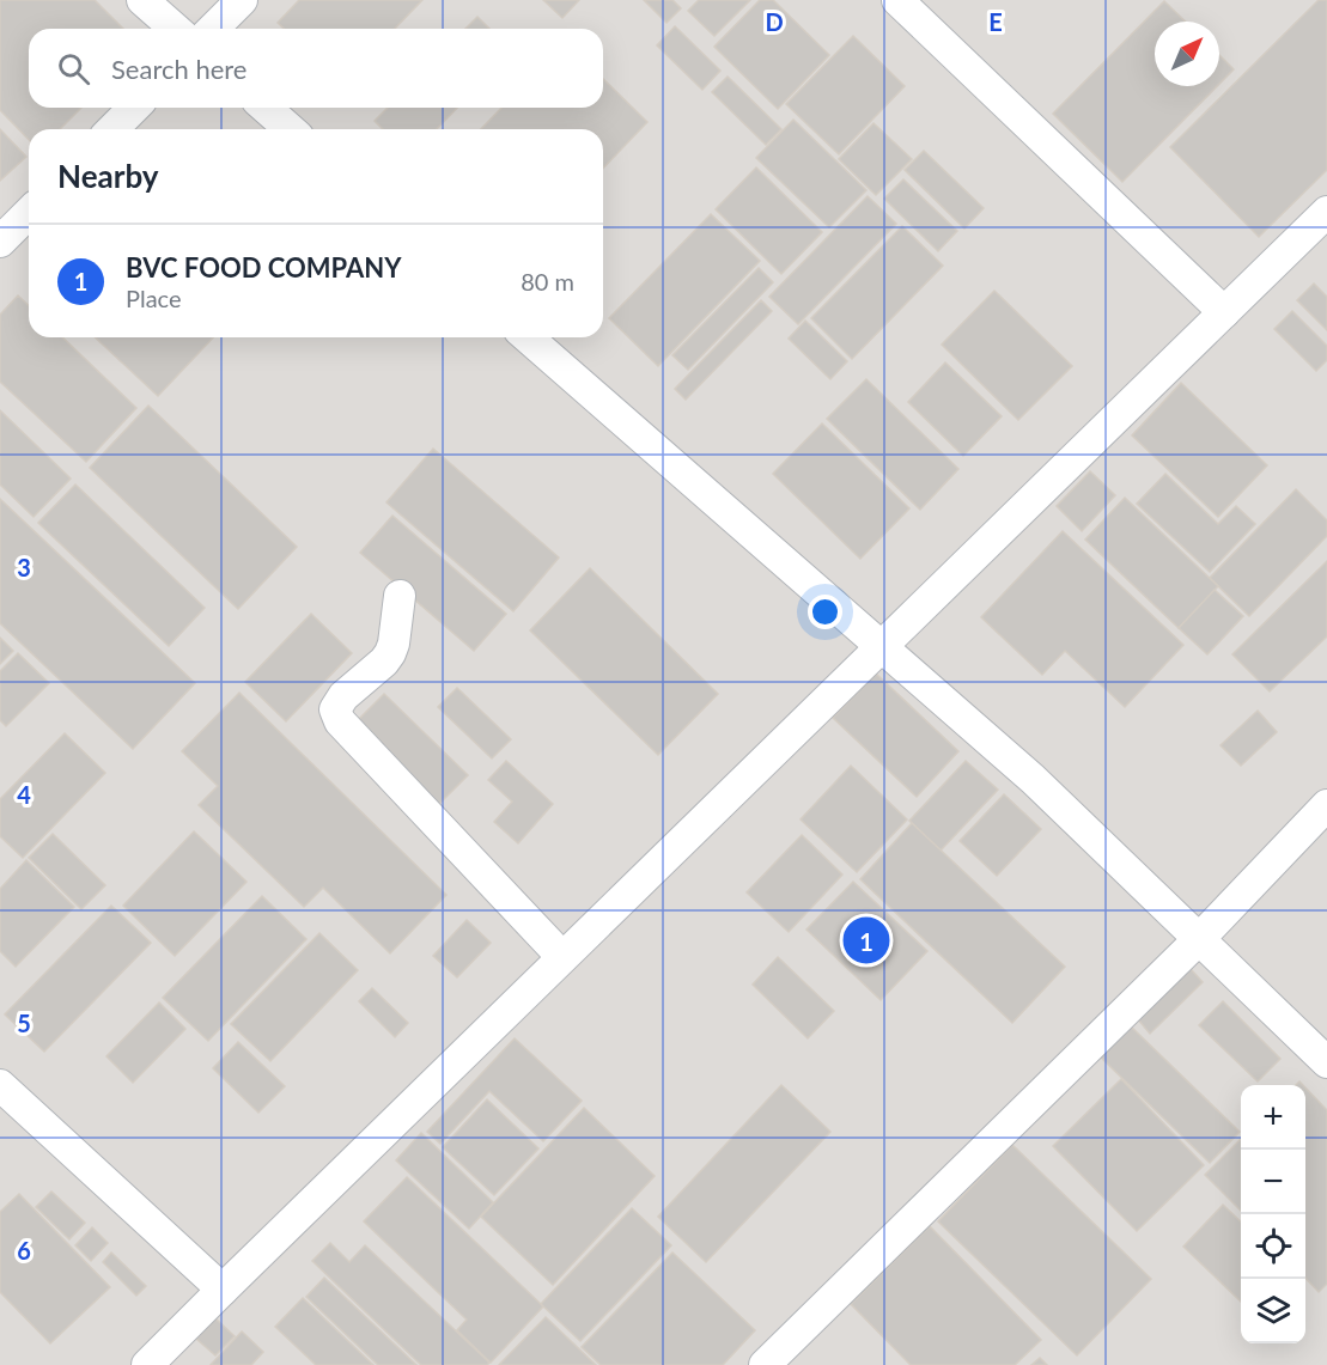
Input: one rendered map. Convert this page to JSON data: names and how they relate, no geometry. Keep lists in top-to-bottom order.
{
  "north": "top right",
  "page": {
    "search": "Search here",
    "heading": "Nearby",
    "list": [
      {
        "mark": "1",
        "name": "BVC FOOD COMPANY",
        "note": "Place",
        "value": "80 m"
      }
    ],
    "pins": "1",
    "map_buttons": ["+", "−"]
  },
  "grid": {
    "columns": ["D", "E"],
    "rows": [
      "3",
      "4",
      "5",
      "6"
    ]
  }
}
